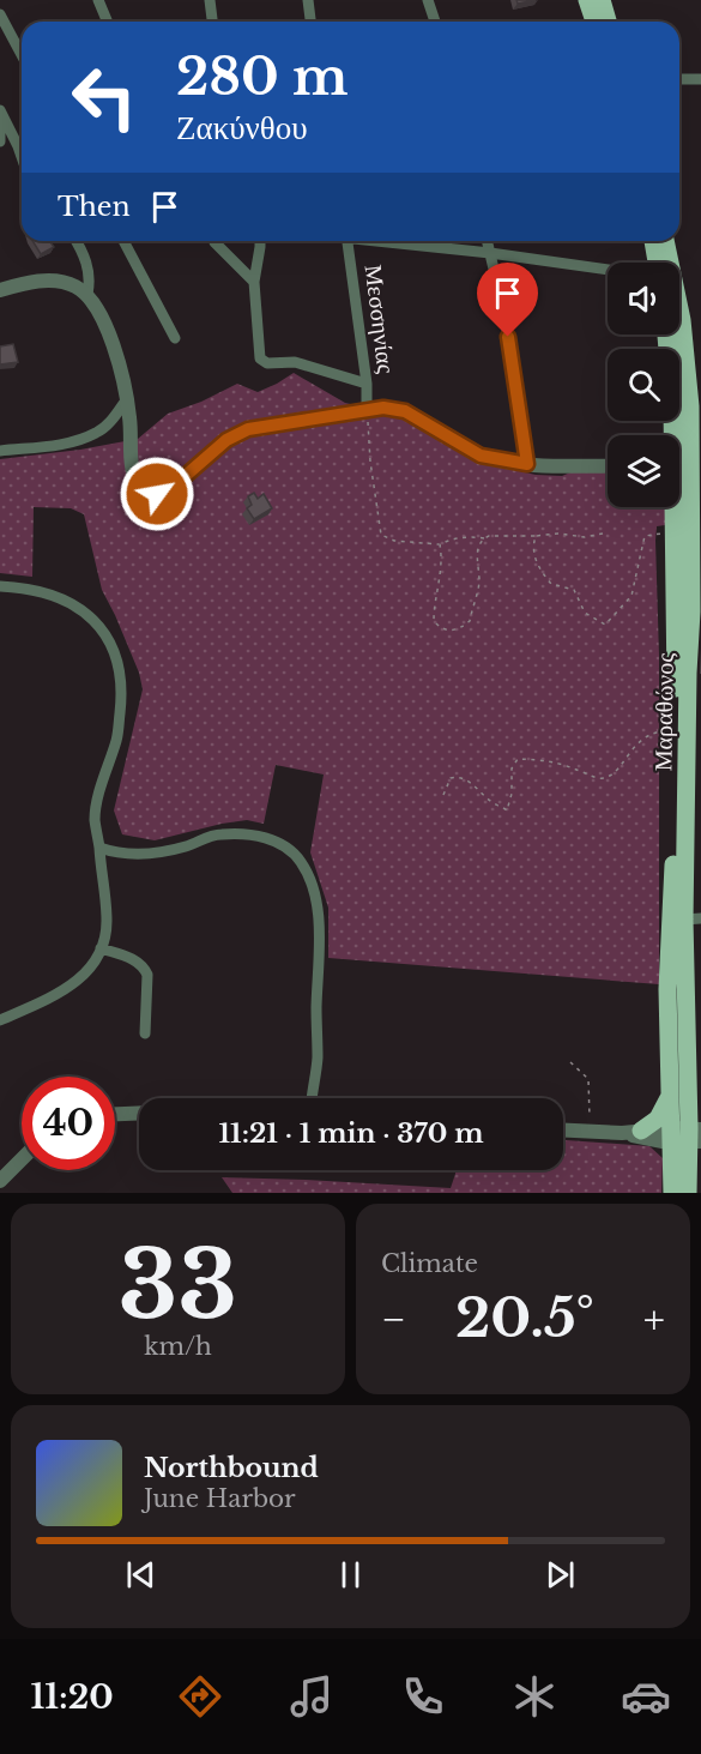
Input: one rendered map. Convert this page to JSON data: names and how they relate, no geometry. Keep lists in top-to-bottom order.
{
  "streets": {
    "main road": ["Μαραθώνος"],
    "street": ["Μεσσηνίας"]
  },
  "page": {
    "turn": ["280 m", "Ζακύνθου"],
    "then": "Then",
    "limit": "40",
    "trip": "11:21 · 1 min · 370 m",
    "tile": [
      ["33", "km/h"],
      "Climate"
    ],
    "heat": ["−", "20.5°", "+"],
    "song": ["Northbound", "June Harbor"],
    "tabs": "11:20"
  }
}
